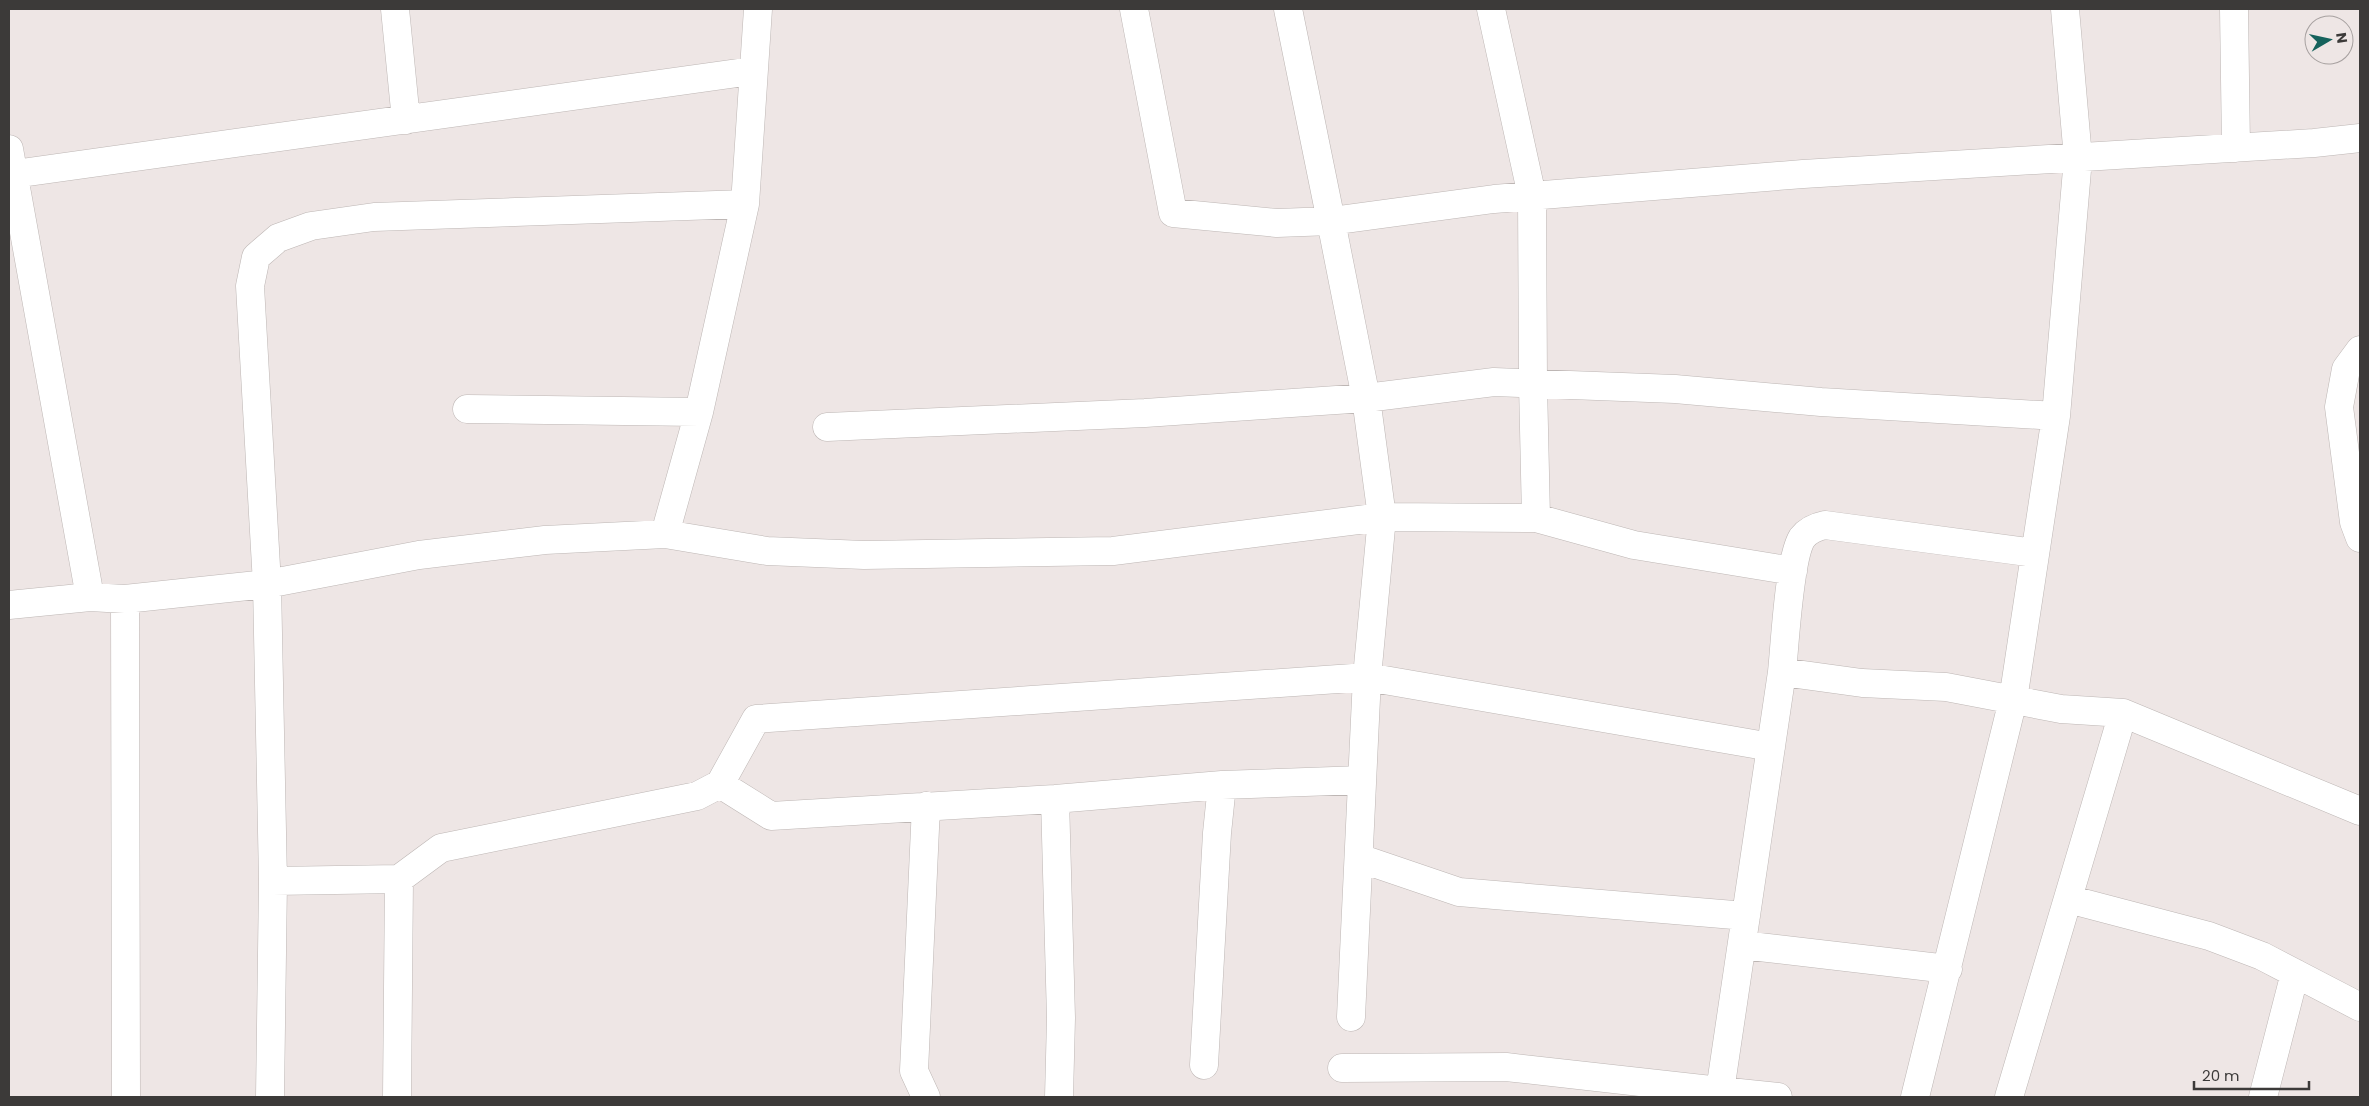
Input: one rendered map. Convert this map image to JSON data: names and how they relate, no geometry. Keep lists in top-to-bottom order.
{
  "scale_bar": "20 m",
  "north": "right"
}
